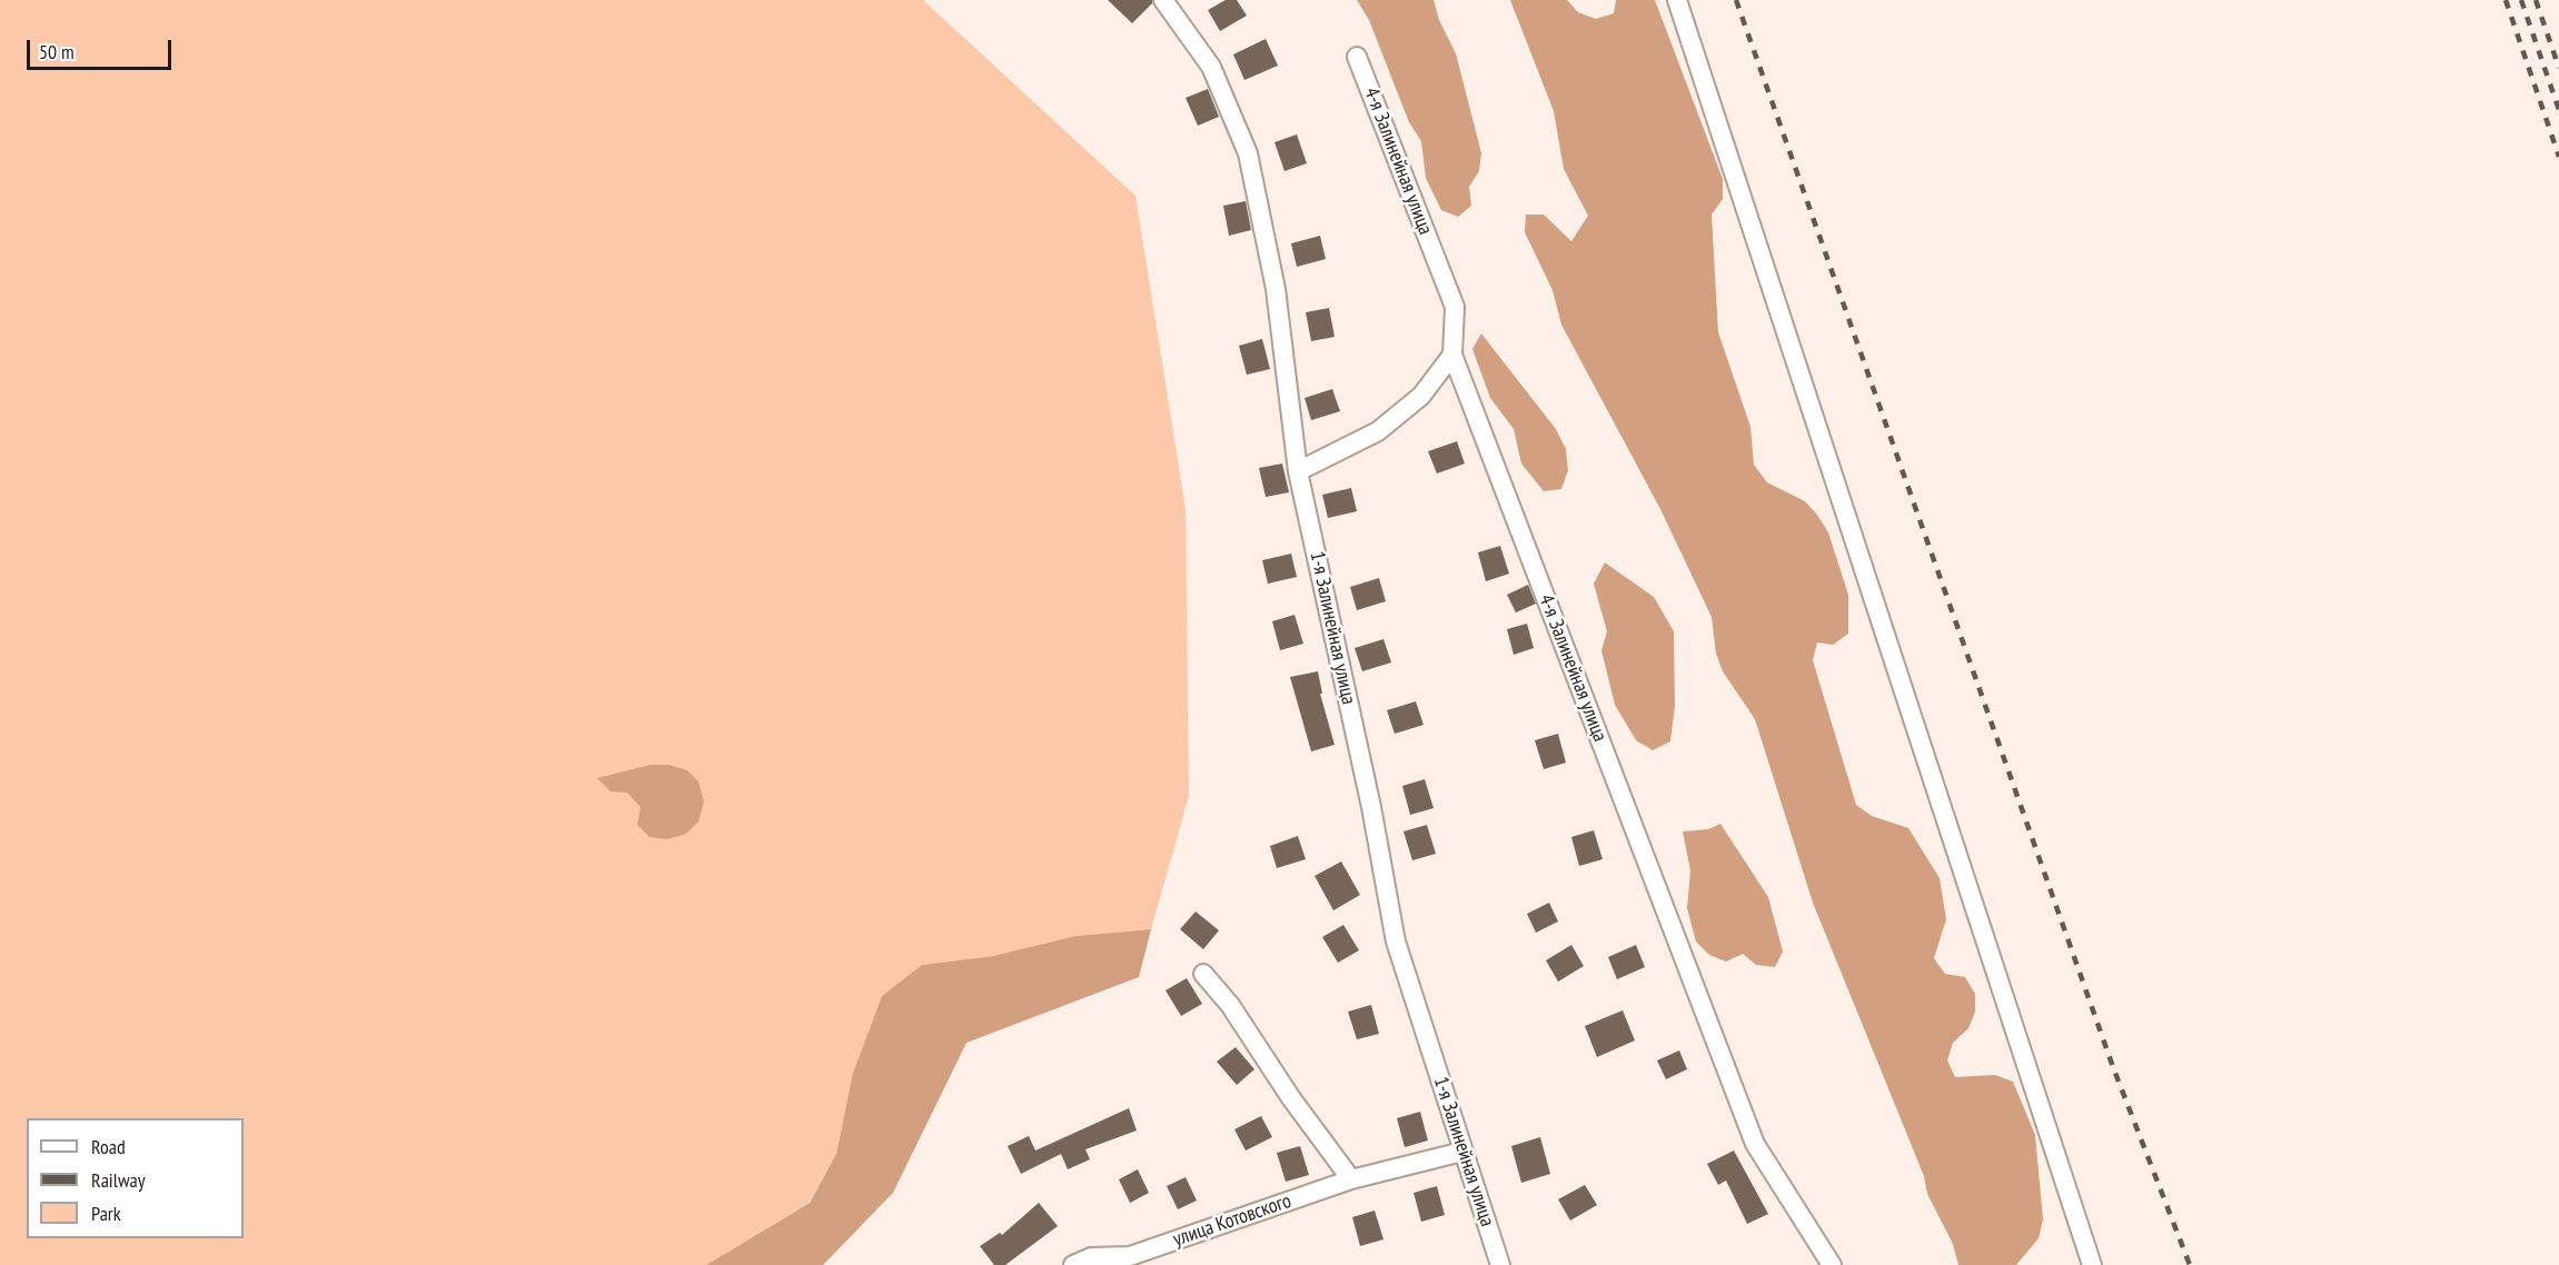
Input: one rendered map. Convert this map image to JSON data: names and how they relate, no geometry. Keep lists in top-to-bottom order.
{
  "streets": {
    "street": ["4-я Залинейная улица", "1-я Залинейная улица", "улица Котовского"]
  },
  "crossings": [
    ["1-я Залинейная улица", "улица Котовского"]
  ],
  "legend": ["Road", "Railway", "Park"],
  "scale_bar": "50 m"
}
